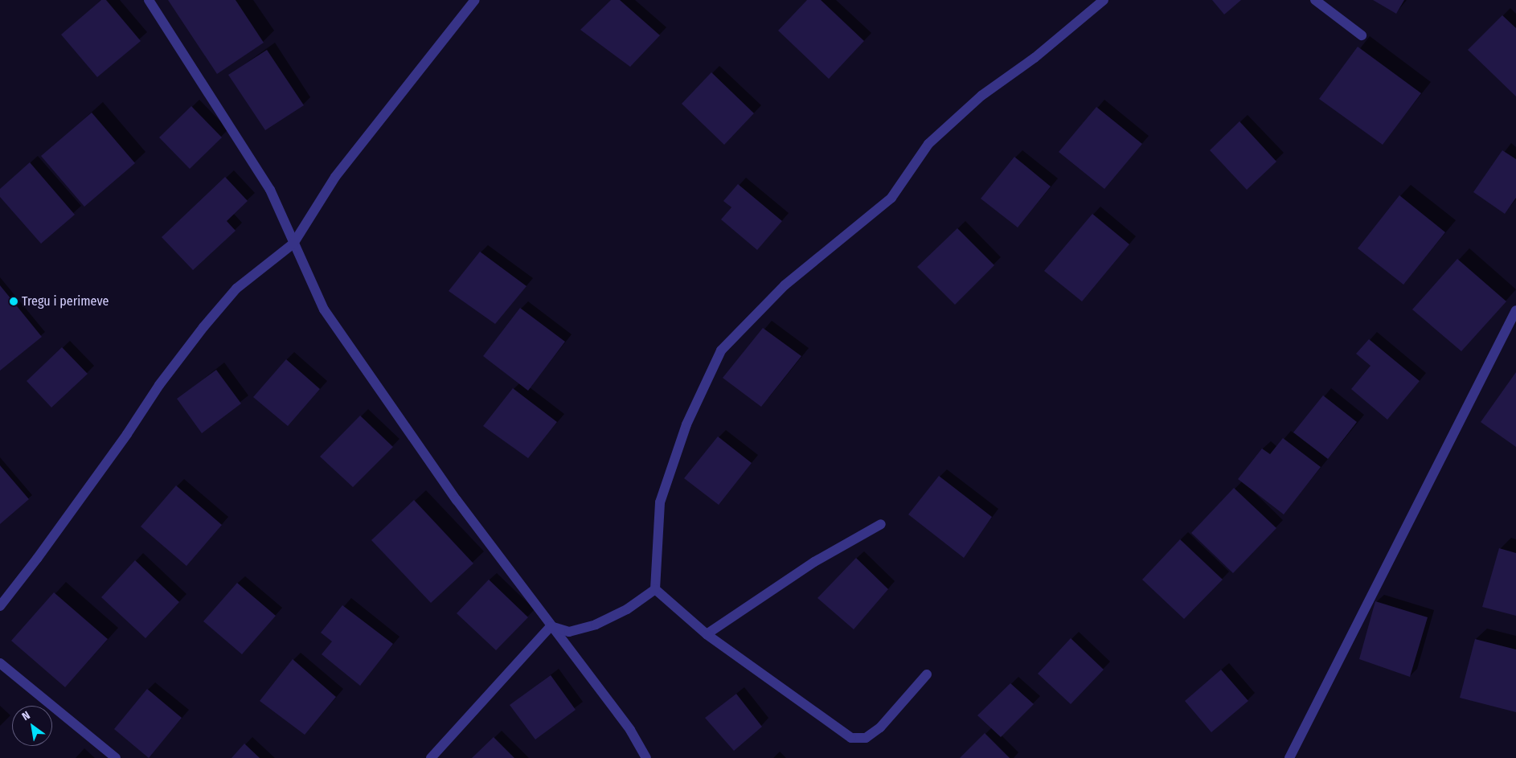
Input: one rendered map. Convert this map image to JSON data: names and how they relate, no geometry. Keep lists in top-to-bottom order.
{
  "places": ["Tregu i perimeve"],
  "north": "top left"
}
